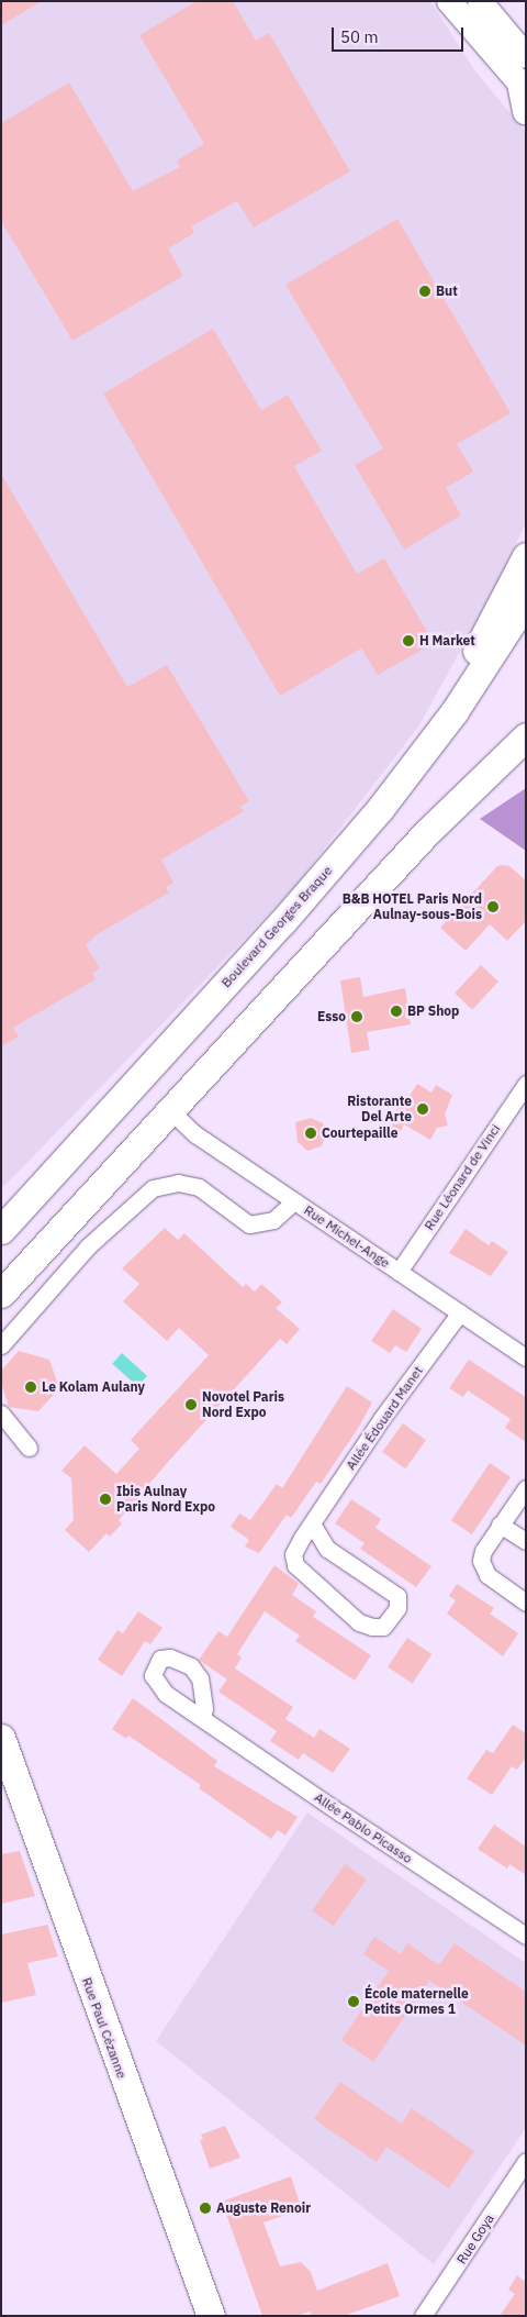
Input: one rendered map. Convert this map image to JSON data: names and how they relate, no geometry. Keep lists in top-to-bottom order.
{
  "streets": {
    "main road": ["Boulevard Georges Braque", "Rue Paul Cézanne"],
    "street": [
      "Rue Léonard de Vinci",
      "Rue Michel-Ange",
      "Allée Édouard Manet",
      "Allée Pablo Picasso",
      "Rue Goya"
    ]
  },
  "crossings": [
    ["Rue Léonard de Vinci", "Rue Michel-Ange"],
    ["Rue Michel-Ange", "Allée Édouard Manet"]
  ],
  "places": [
    "But",
    "H Market",
    "B&B HOTEL Paris Nord Aulnay-sous-Bois",
    "BP Shop",
    "Esso",
    "Ristorante Del Arte",
    "Courtepaille",
    "Le Kolam Aulany",
    "Novotel Paris Nord Expo",
    "Ibis Aulnay Paris Nord Expo",
    "École maternelle Petits Ormes 1",
    "Auguste Renoir"
  ],
  "scale_bar": "50 m"
}
